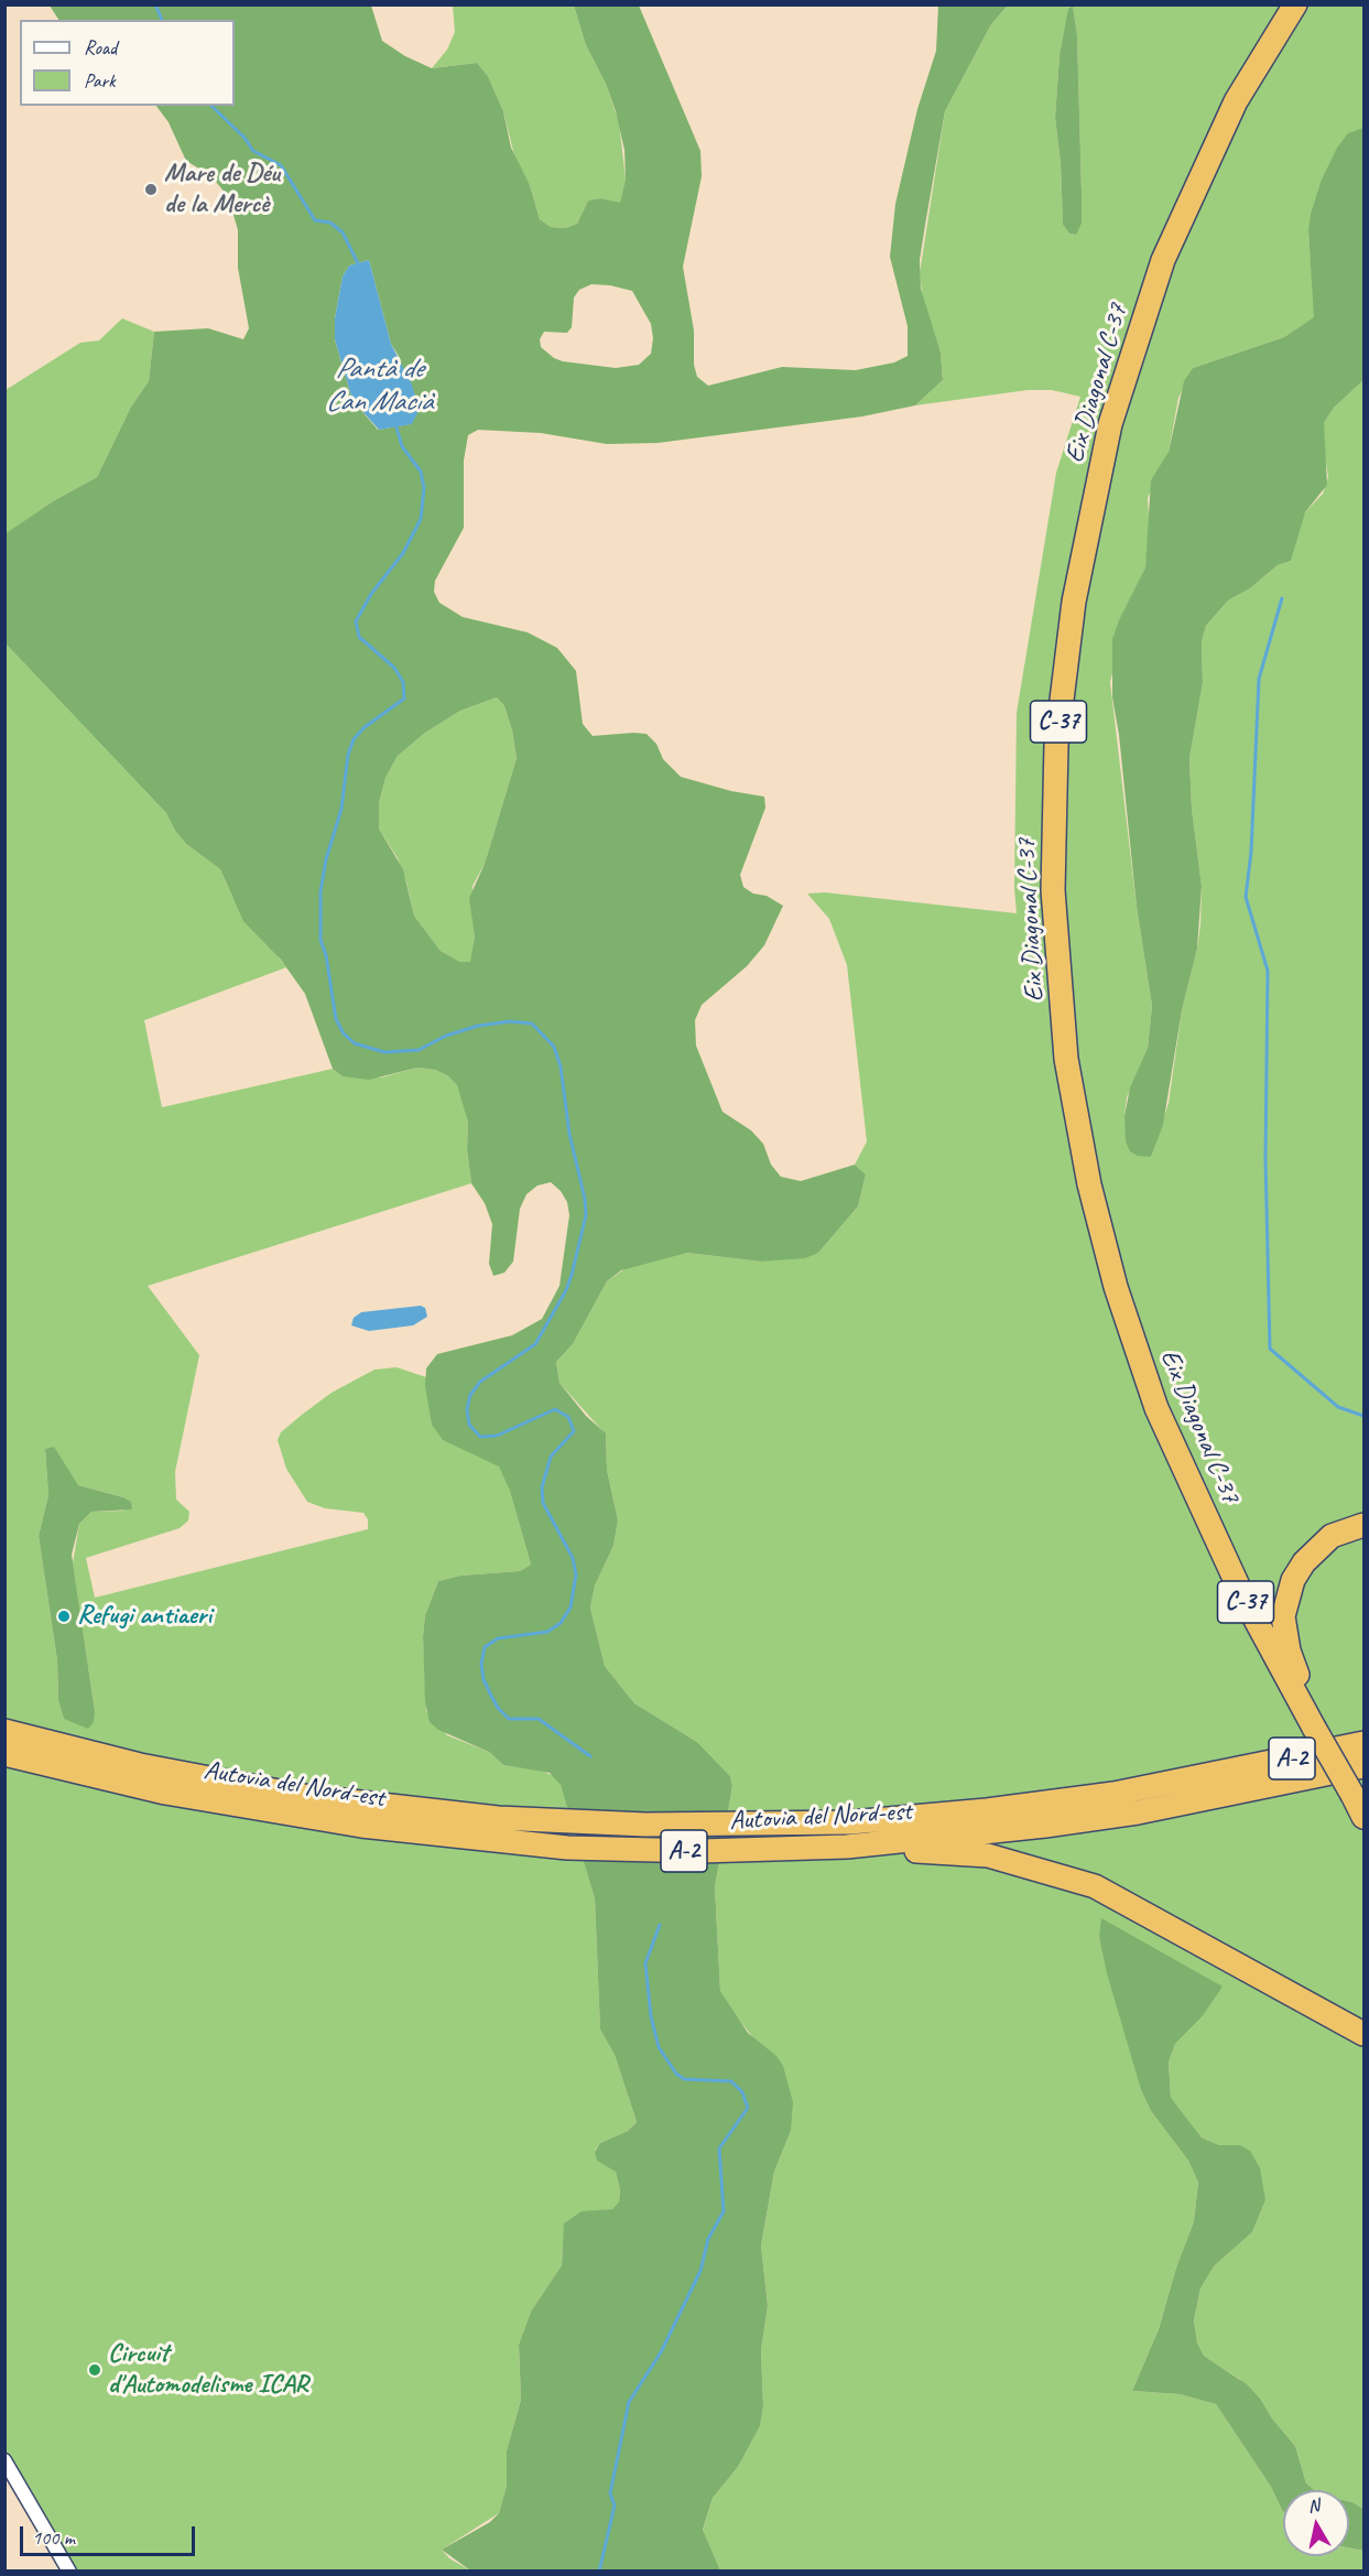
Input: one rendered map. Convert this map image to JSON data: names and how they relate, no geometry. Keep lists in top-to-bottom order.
{
  "streets": {
    "highway": [
      "Eix Diagonal C-37",
      "C-37",
      "A-2",
      "Autovia del Nord-est"
    ]
  },
  "water": ["Pantà de Can Macià"],
  "places": ["Mare de Déu de la Mercè", "Refugi antiaeri", "Circuit d'Automodelisme ICAR"],
  "legend": ["Road", "Park"],
  "scale_bar": "100 m",
  "north": "top"
}
